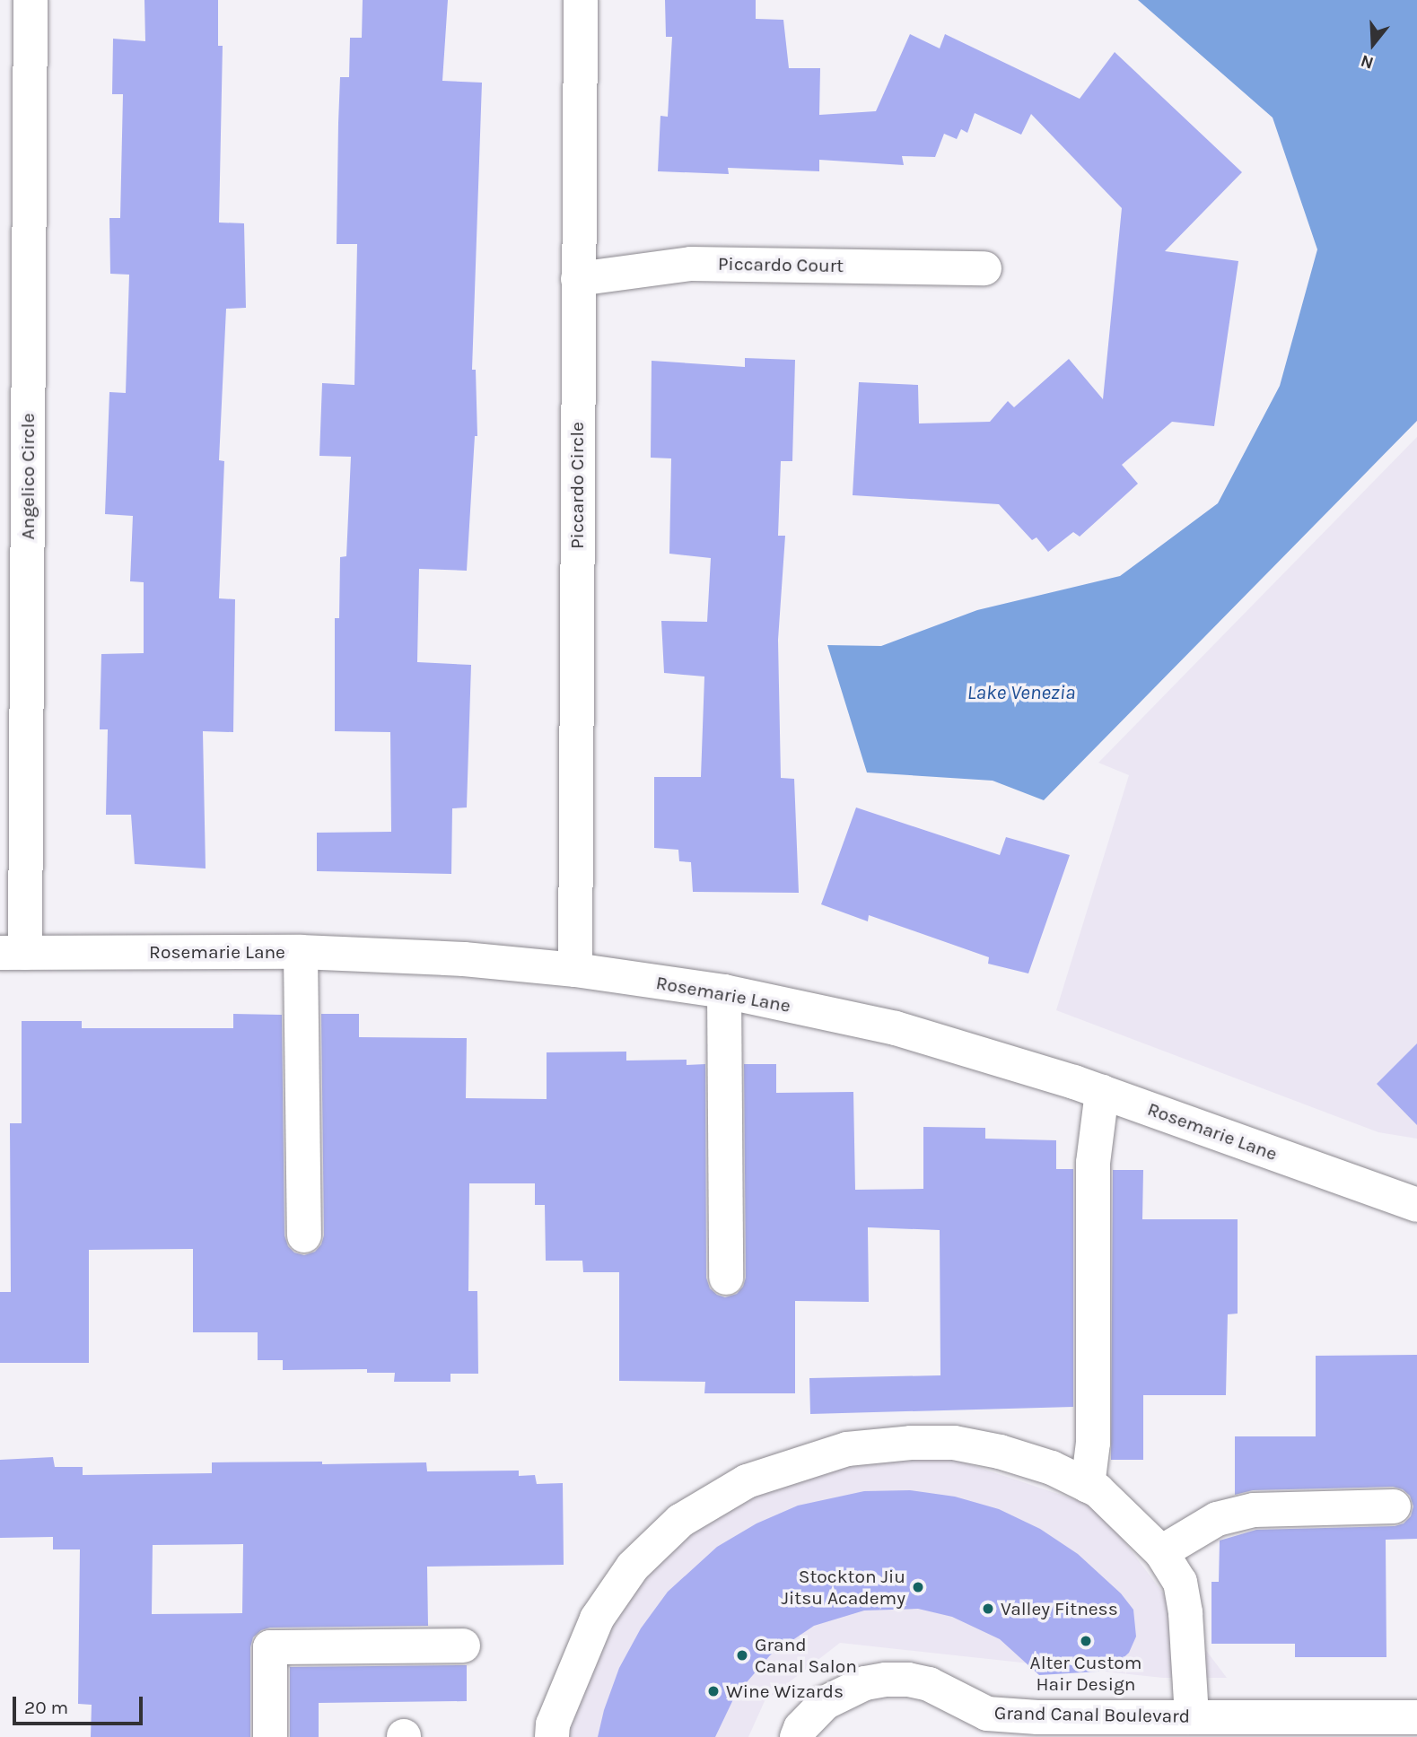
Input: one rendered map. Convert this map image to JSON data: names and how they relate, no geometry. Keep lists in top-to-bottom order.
{
  "streets": {
    "street": [
      "Piccardo Court",
      "Angelico Circle",
      "Piccardo Circle",
      "Rosemarie Lane",
      "Grand Canal Boulevard"
    ]
  },
  "crossings": [
    ["Piccardo Court", "Piccardo Circle"],
    ["Angelico Circle", "Rosemarie Lane"],
    ["Piccardo Circle", "Rosemarie Lane"]
  ],
  "water": ["Lake Venezia"],
  "places": [
    "Stockton Jiu Jitsu Academy",
    "Valley Fitness",
    "Alter Custom Hair Design",
    "Grand Canal Salon",
    "Wine Wizards"
  ],
  "scale_bar": "20 m",
  "north": "bottom"
}
